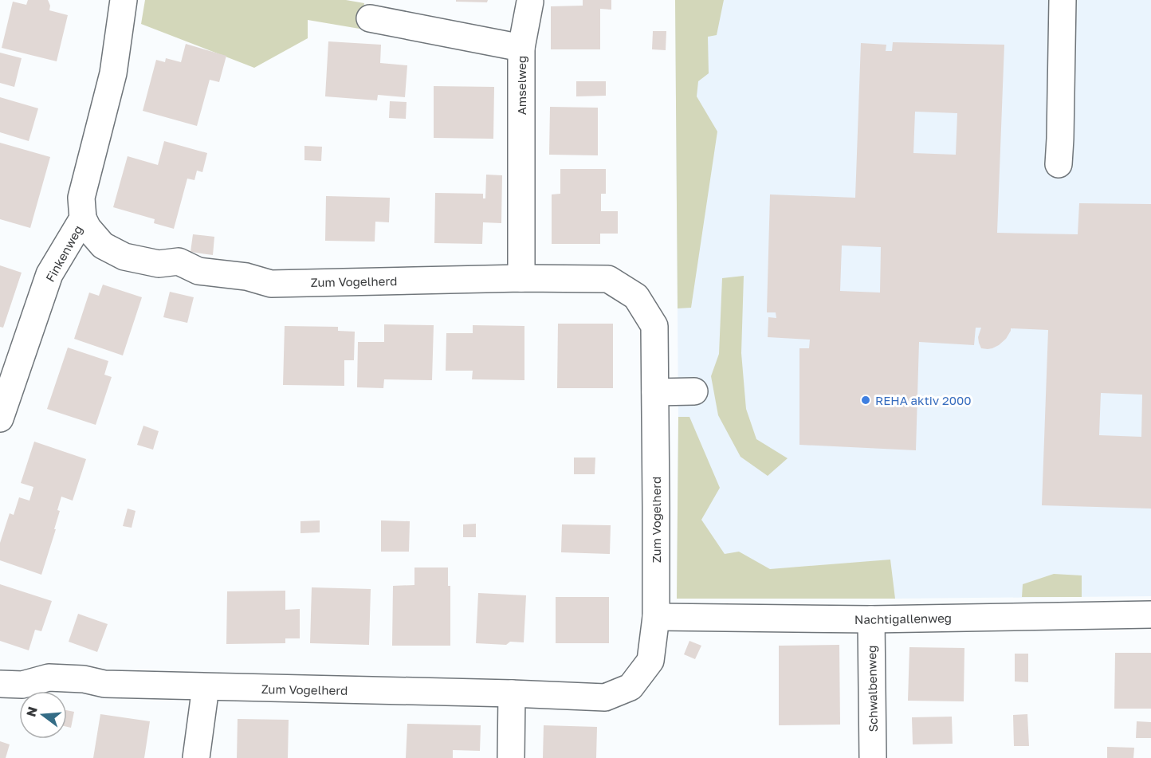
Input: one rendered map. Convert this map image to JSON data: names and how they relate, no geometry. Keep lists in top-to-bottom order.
{
  "streets": {
    "street": [
      "Amselweg",
      "Finkenweg",
      "Zum Vogelherd",
      "Nachtigallenweg",
      "Schwalbenweg"
    ]
  },
  "crossings": [
    ["Amselweg", "Zum Vogelherd"],
    ["Finkenweg", "Zum Vogelherd"],
    ["Zum Vogelherd", "Nachtigallenweg"],
    ["Nachtigallenweg", "Schwalbenweg"]
  ],
  "places": ["REHA aktiv 2000"],
  "north": "left"
}
